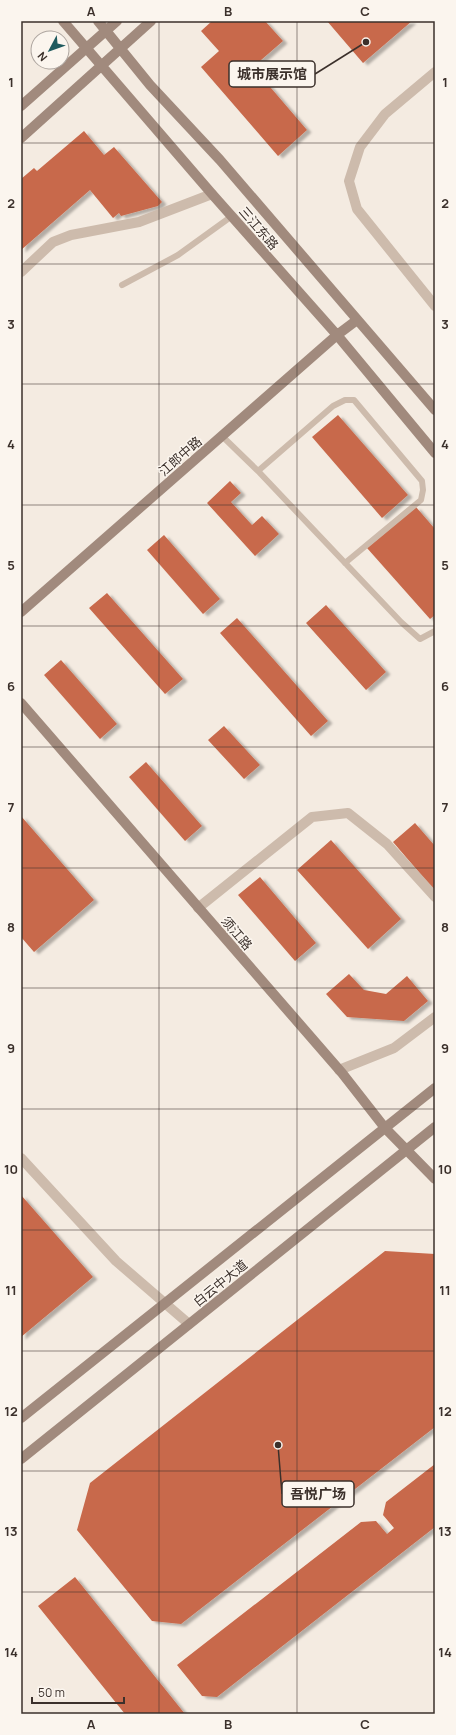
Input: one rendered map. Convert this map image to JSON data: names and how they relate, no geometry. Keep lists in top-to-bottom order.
{
  "streets": {
    "main road": [
      "三江东路",
      "江郎中路",
      "须江路",
      "白云中大道"
    ]
  },
  "crossings": [
    ["三江东路", "江郎中路"],
    ["须江路", "白云中大道"]
  ],
  "places": ["城市展示馆", "吾悦广场"],
  "scale_bar": "50 m",
  "north": "bottom left",
  "grid": {
    "columns": ["A", "B", "C"],
    "rows": [
      "1",
      "2",
      "3",
      "4",
      "5",
      "6",
      "7",
      "8",
      "9",
      "10",
      "11",
      "12",
      "13",
      "14"
    ]
  }
}
